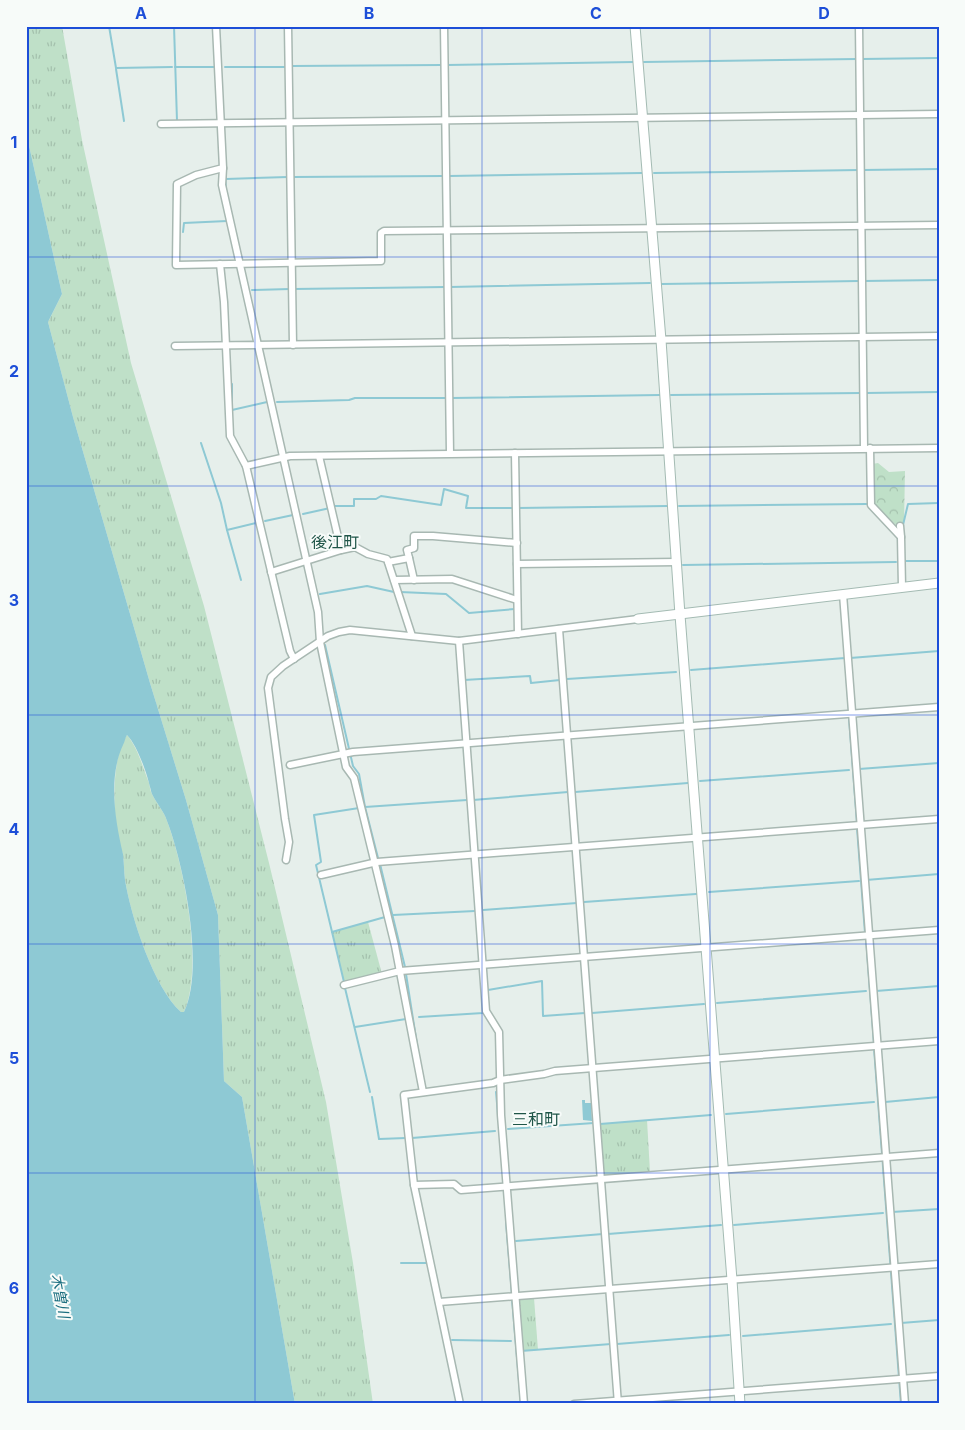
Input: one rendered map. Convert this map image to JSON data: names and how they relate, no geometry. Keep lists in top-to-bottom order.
{
  "districts": ["後江町", "三和町"],
  "water": ["木曽川"],
  "grid": {
    "columns": [
      "A",
      "B",
      "C",
      "D"
    ],
    "rows": [
      "1",
      "2",
      "3",
      "4",
      "5",
      "6"
    ]
  }
}
